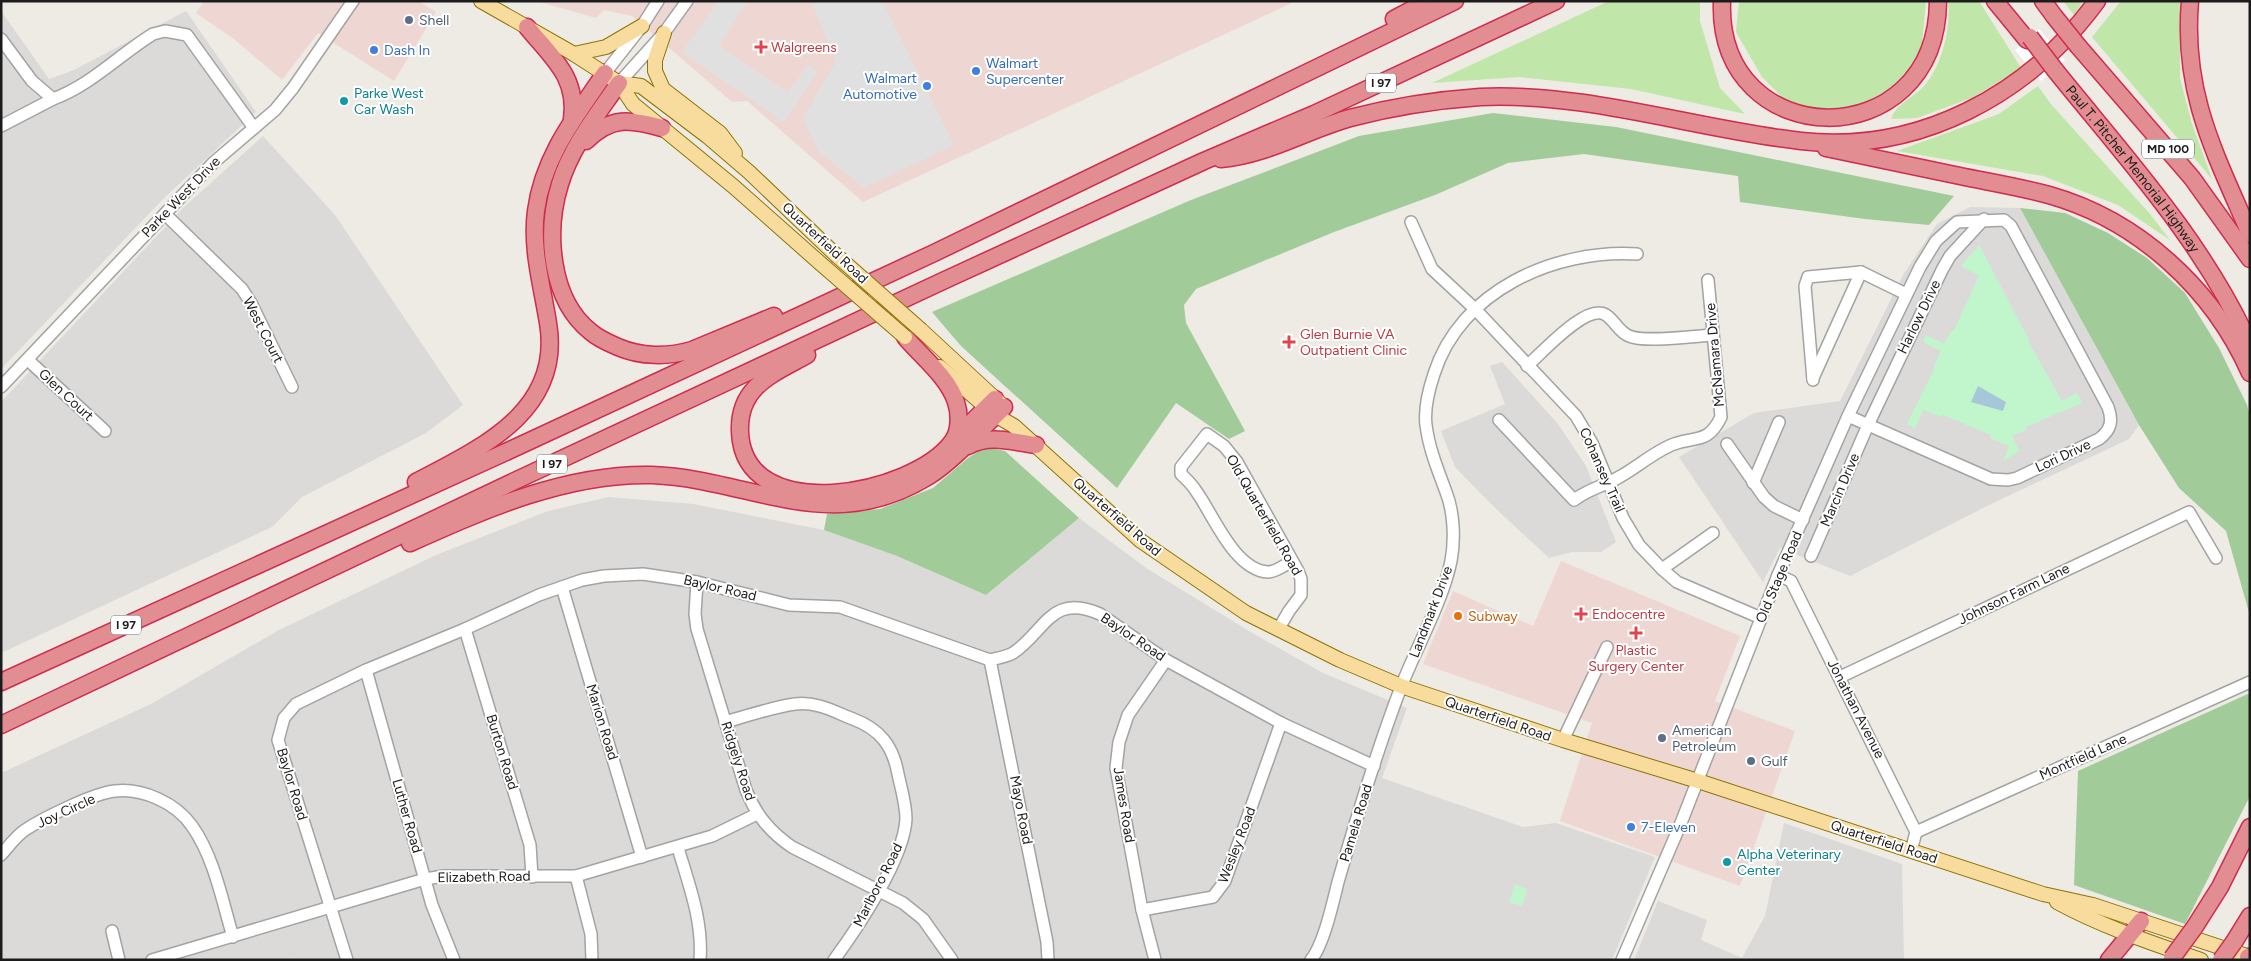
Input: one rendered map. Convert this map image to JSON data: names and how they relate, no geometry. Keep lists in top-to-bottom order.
{
  "streets": {
    "highway": ["I 97", "MD 100", "Paul T. Pitcher Memorial Highway"],
    "main road": ["Quarterfield Road"],
    "street": [
      "Parke West Drive",
      "Harlow Drive",
      "West Court",
      "McNamara Drive",
      "Glen Court",
      "Lori Drive",
      "Cohansey Trail",
      "Marcin Drive",
      "Old Quarterfield Road",
      "Old Stage Road",
      "Baylor Road",
      "Johnson Farm Lane",
      "Landmark Drive",
      "Jonathan Avenue",
      "Marion Road",
      "Burton Road",
      "Montfield Lane",
      "Ridgely Road",
      "James Road",
      "Mayo Road",
      "Joy Circle",
      "Luther Road",
      "Pamela Road",
      "Wesley Road",
      "Elizabeth Road",
      "Marlboro Road"
    ]
  },
  "crossings": [
    ["Parke West Drive", "West Court"],
    ["Parke West Drive", "Glen Court"],
    ["Quarterfield Road", "Old Quarterfield Road"],
    ["Quarterfield Road", "Old Stage Road"],
    ["Quarterfield Road", "Landmark Drive"],
    ["Quarterfield Road", "Pamela Road"],
    ["Harlow Drive", "Lori Drive"],
    ["Harlow Drive", "Marcin Drive"],
    ["McNamara Drive", "Cohansey Trail"],
    ["Lori Drive", "Marcin Drive"],
    ["Lori Drive", "Old Stage Road"],
    ["Cohansey Trail", "Old Stage Road"],
    ["Cohansey Trail", "Landmark Drive"],
    ["Old Stage Road", "Jonathan Avenue"],
    ["Baylor Road", "Marion Road"],
    ["Baylor Road", "Burton Road"],
    ["Baylor Road", "Ridgely Road"],
    ["Baylor Road", "James Road"],
    ["Baylor Road", "Mayo Road"],
    ["Baylor Road", "Luther Road"],
    ["Baylor Road", "Pamela Road"],
    ["Baylor Road", "Wesley Road"],
    ["Baylor Road", "Elizabeth Road"],
    ["Johnson Farm Lane", "Jonathan Avenue"],
    ["Landmark Drive", "Pamela Road"],
    ["Jonathan Avenue", "Montfield Lane"],
    ["Marion Road", "Elizabeth Road"],
    ["Burton Road", "Elizabeth Road"],
    ["Ridgely Road", "Elizabeth Road"],
    ["Ridgely Road", "Marlboro Road"],
    ["James Road", "Wesley Road"],
    ["Joy Circle", "Elizabeth Road"],
    ["Luther Road", "Elizabeth Road"]
  ],
  "places": {
    "other": [
      "Shell",
      "Dash In",
      "Walmart Supercenter",
      "Walmart Automotive",
      "Parke West Car Wash",
      "Subway",
      "American Petroleum",
      "Gulf",
      "7-Eleven",
      "Alpha Veterinary Center"
    ],
    "health": [
      "Walgreens",
      "Glen Burnie VA Outpatient Clinic",
      "Endocentre",
      "Plastic Surgery Center"
    ]
  }
}
